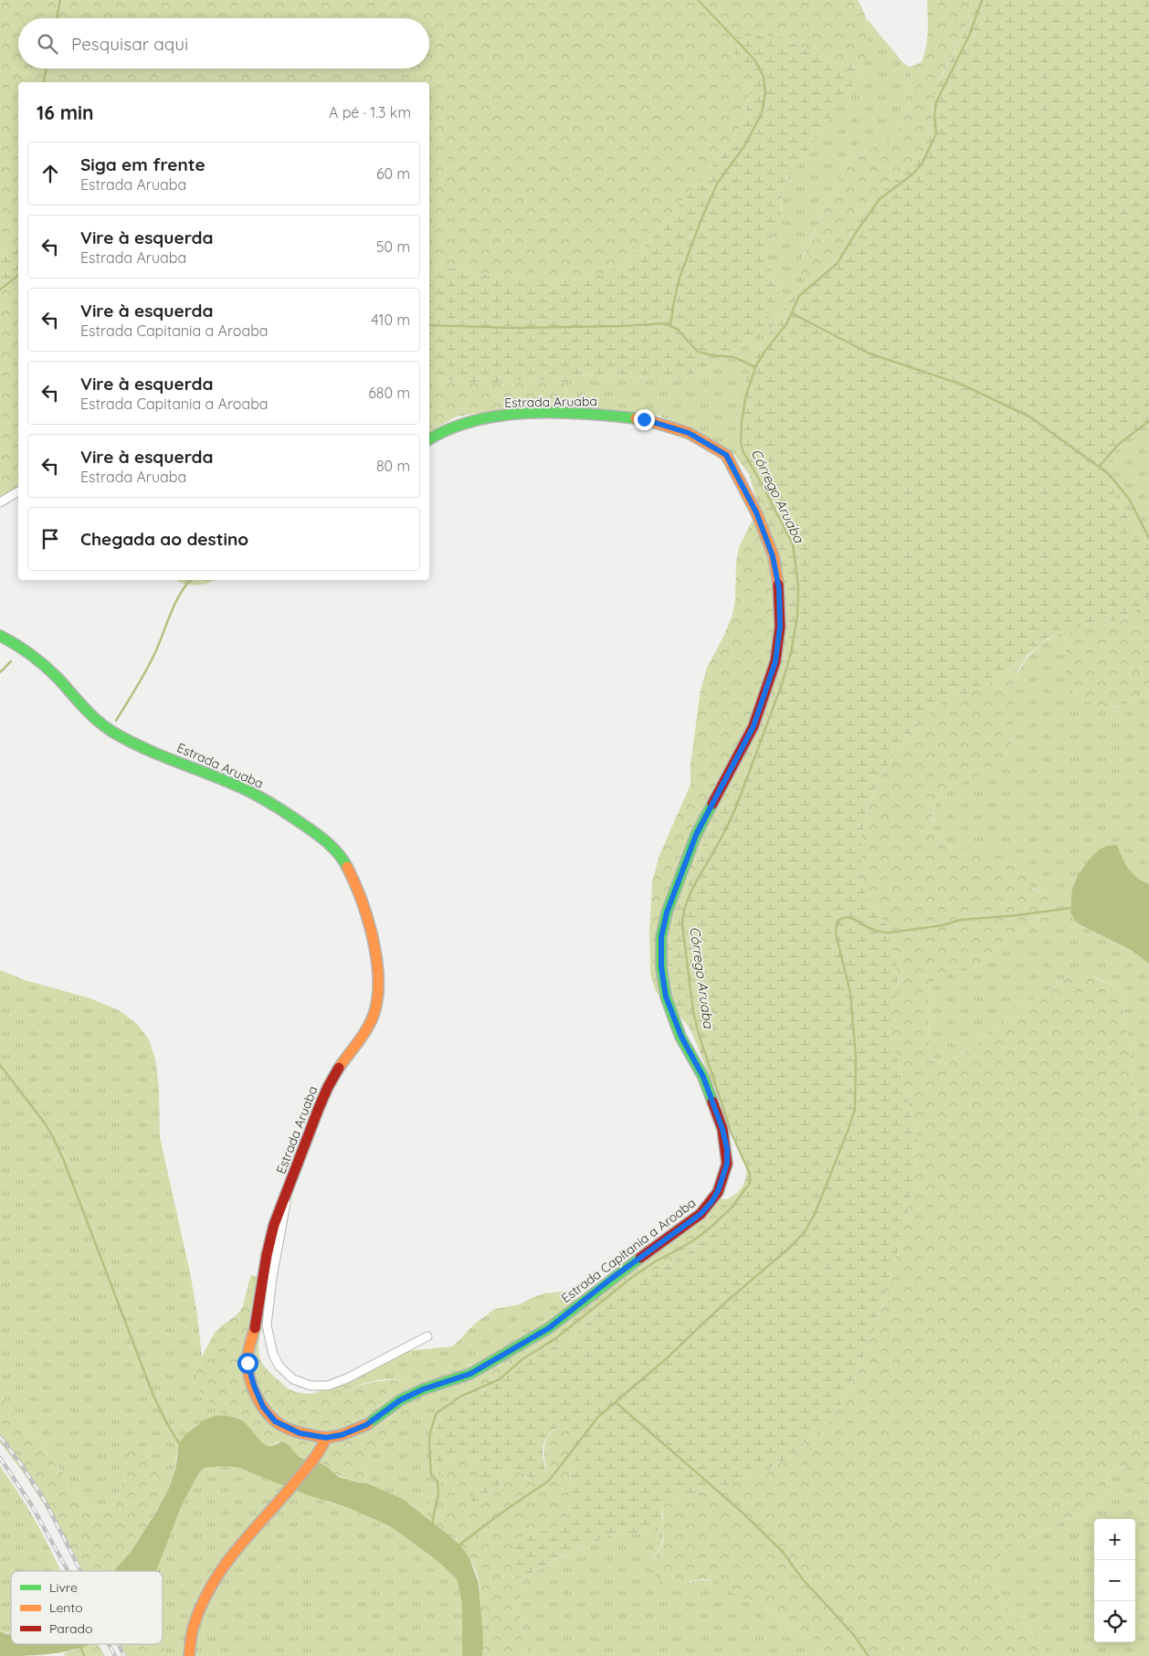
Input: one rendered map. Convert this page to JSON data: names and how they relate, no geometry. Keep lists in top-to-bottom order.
{
  "streets": {
    "street": ["Estrada Aruaba", "Estrada Capitania a Aroaba"]
  },
  "crossings": [
    ["Estrada Aruaba", "Estrada Capitania a Aroaba"]
  ],
  "water": ["Córrego Aruaba"],
  "legend": ["Livre", "Lento", "Parado"],
  "page": {
    "search": "Pesquisar aqui",
    "heading": ["16 min", "A pé · 1.3 km"],
    "list": [
      ["Siga em frente", "Estrada Aruaba", "60 m"],
      ["Vire à esquerda", "Estrada Aruaba", "50 m"],
      ["Vire à esquerda", "Estrada Capitania a Aroaba", "410 m"],
      ["Vire à esquerda", "Estrada Capitania a Aroaba", "680 m"],
      ["Vire à esquerda", "Estrada Aruaba", "80 m"],
      "Chegada ao destino"
    ],
    "map_buttons": ["+", "−"]
  }
}
